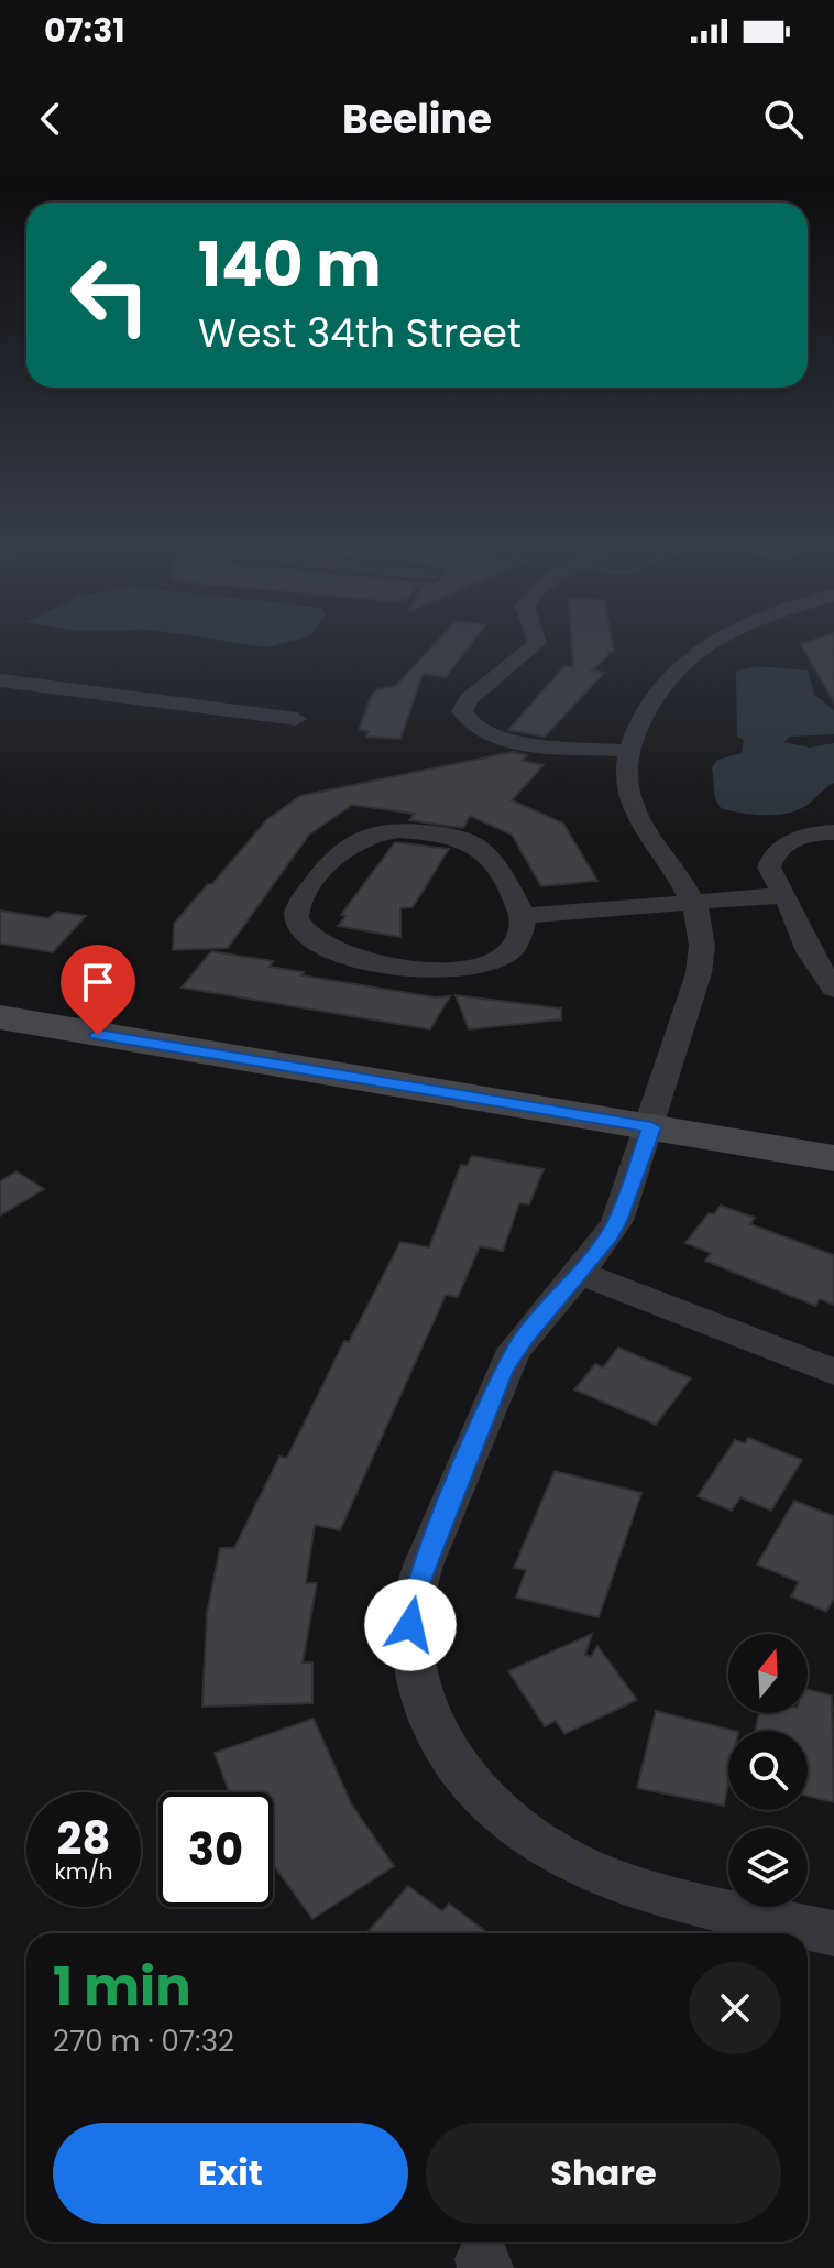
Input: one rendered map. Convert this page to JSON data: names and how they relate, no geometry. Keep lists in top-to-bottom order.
{
  "north": "top",
  "page": {
    "status": "07:31",
    "header": "Beeline",
    "turn": ["140 m", "West 34th Street"],
    "speed": "28 km/h",
    "limit": "30",
    "heading": ["1 min", "270 m · 07:32"],
    "buttons": ["Exit", "Share"]
  }
}
